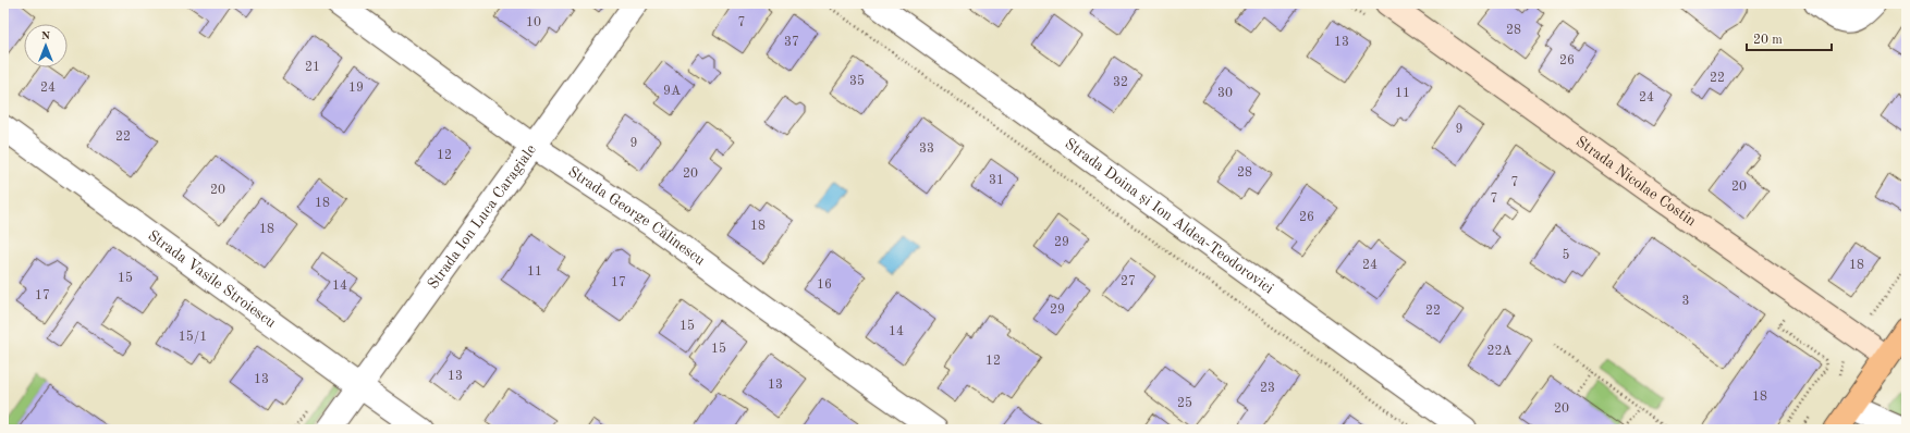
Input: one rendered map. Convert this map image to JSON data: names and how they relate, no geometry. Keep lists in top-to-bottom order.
{
  "streets": {
    "main road": ["Strada Nicolae Costin"],
    "street": [
      "Strada Ion Luca Caragiale",
      "Strada George Călinescu",
      "Strada Doina și Ion Aldea-Teodorovici",
      "Strada Vasile Stroiescu"
    ]
  },
  "crossings": [
    ["Strada Ion Luca Caragiale", "Strada George Călinescu"],
    ["Strada Ion Luca Caragiale", "Strada Vasile Stroiescu"]
  ],
  "house_numbers": [
    "10",
    "7",
    "28",
    "37",
    "13",
    "26",
    "21",
    "22",
    "35",
    "32",
    "24",
    "19",
    "9A",
    "30",
    "11",
    "24",
    "9",
    "22",
    "9",
    "33",
    "12",
    "28",
    "20",
    "31",
    "7",
    "20",
    "20",
    "7",
    "18",
    "26",
    "18",
    "18",
    "29",
    "5",
    "24",
    "18",
    "11",
    "15",
    "27",
    "17",
    "16",
    "14",
    "17",
    "3",
    "29",
    "22",
    "15",
    "14",
    "15/1",
    "15",
    "22A",
    "12",
    "13",
    "13",
    "13",
    "23",
    "18",
    "25",
    "20"
  ],
  "scale_bar": "20 m",
  "north": "top"
}
